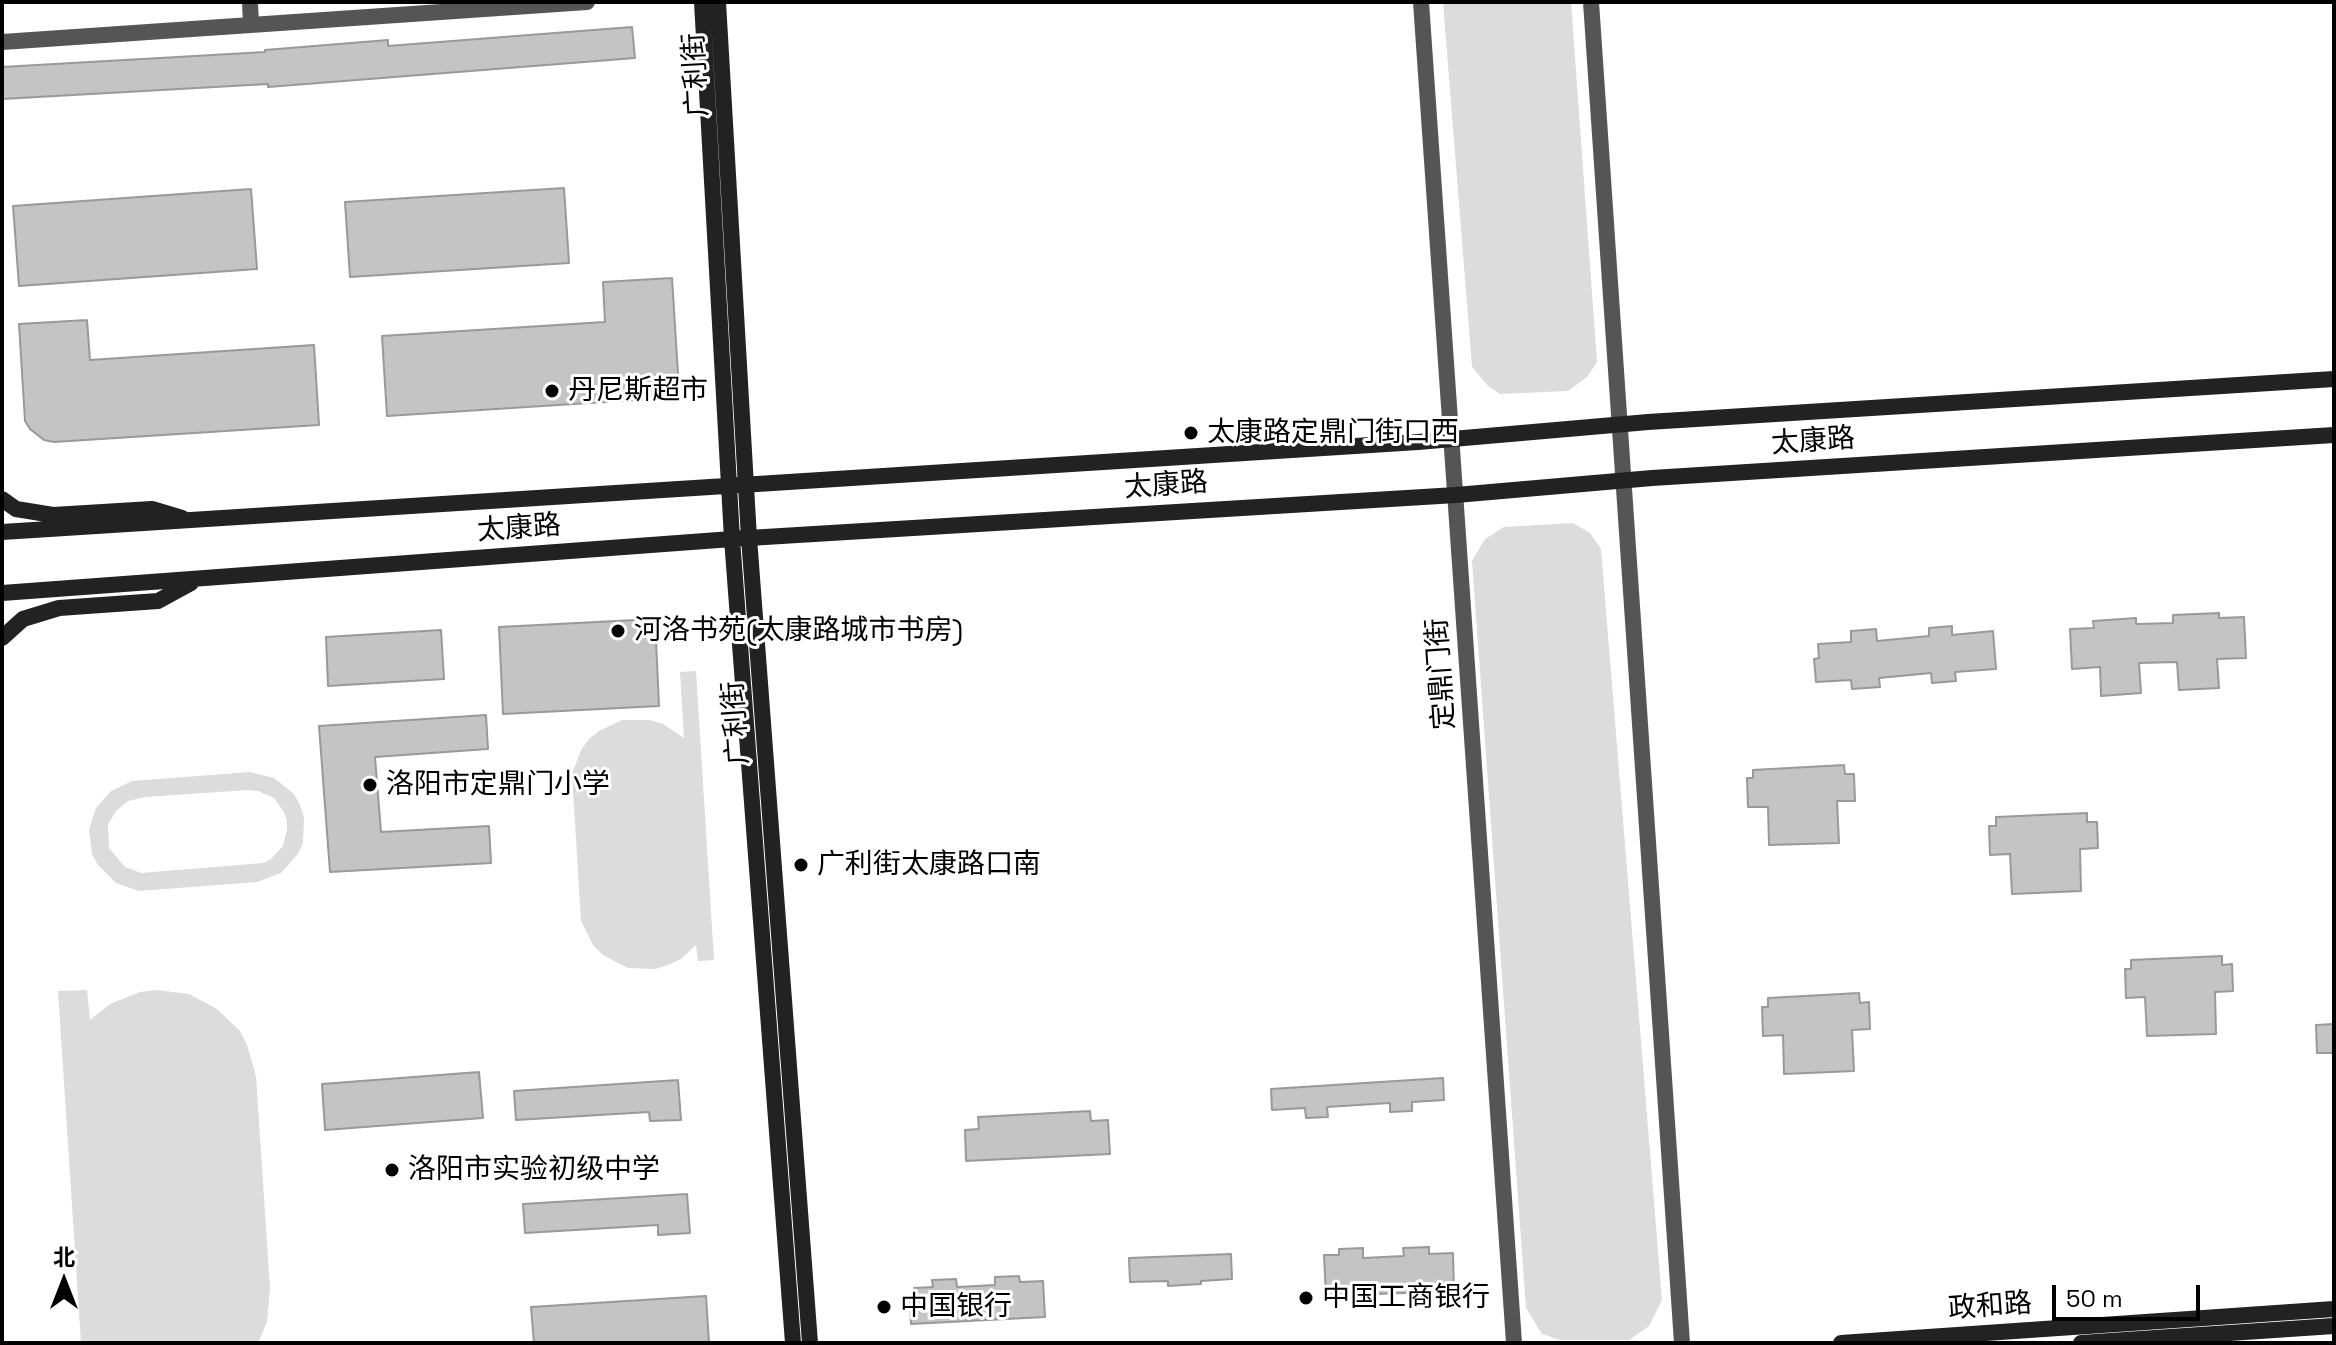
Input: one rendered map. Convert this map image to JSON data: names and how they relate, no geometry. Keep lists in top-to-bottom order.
{
  "streets": {
    "main road": ["广利街", "太康路", "政和路"],
    "street": ["定鼎门街"]
  },
  "crossings": [
    ["广利街", "太康路"],
    ["太康路", "定鼎门街"]
  ],
  "places": [
    "丹尼斯超市",
    "太康路定鼎门街口西",
    "河洛书苑(太康路城市书房)",
    "洛阳市定鼎门小学",
    "广利街太康路口南",
    "洛阳市实验初级中学",
    "中国工商银行",
    "中国银行"
  ],
  "scale_bar": "50 m",
  "north": "top"
}
